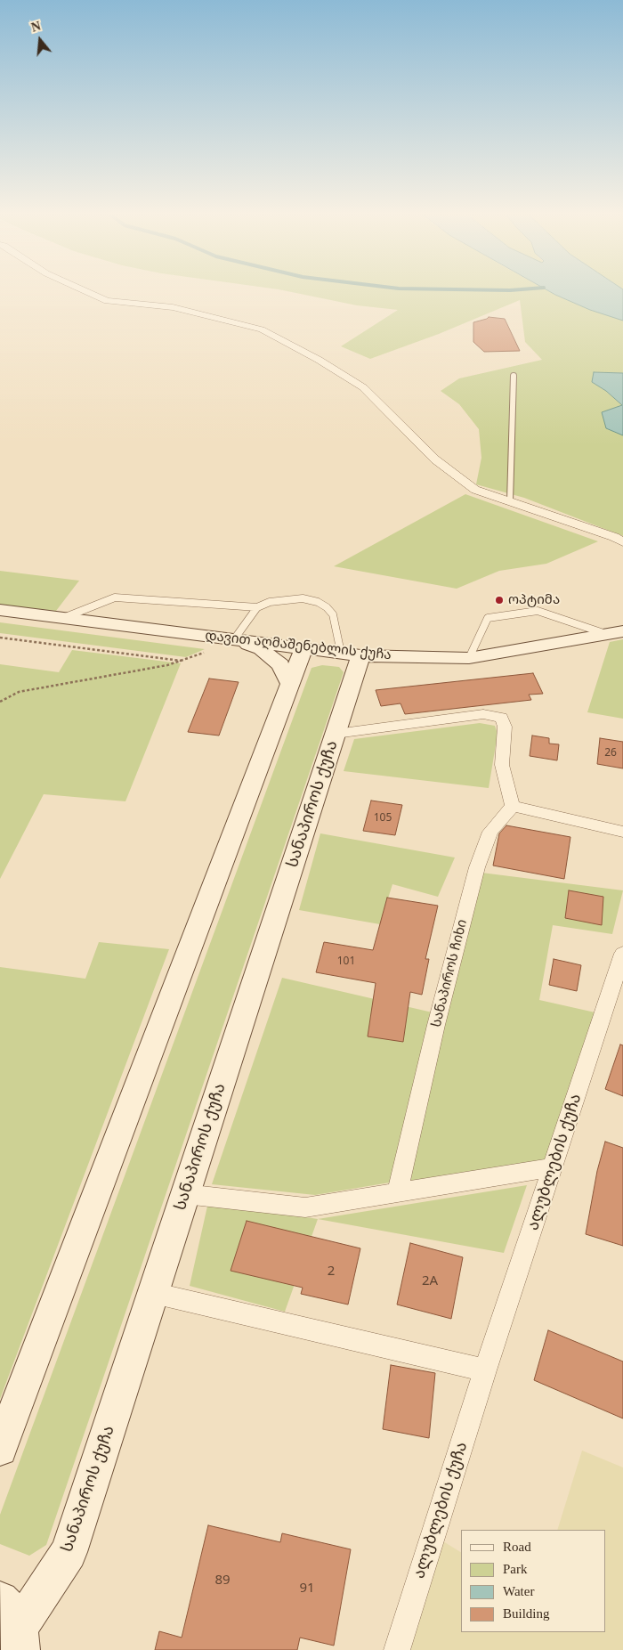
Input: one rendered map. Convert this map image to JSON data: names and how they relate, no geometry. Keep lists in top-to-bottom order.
{
  "streets": {
    "main road": ["დავით აღმაშენებლის ქუჩა", "სანაპიროს ქუჩა"],
    "street": ["სანაპიროს ჩიხი", "ალუბლების ქუჩა"]
  },
  "crossings": [
    ["დავით აღმაშენებლის ქუჩა", "სანაპიროს ქუჩა"]
  ],
  "places": ["ოპტიმა"],
  "house_numbers": [
    "26",
    "105",
    "101",
    "2",
    "2A",
    "89",
    "91"
  ],
  "legend": [
    "Road",
    "Park",
    "Water",
    "Building"
  ],
  "north": "top"
}
